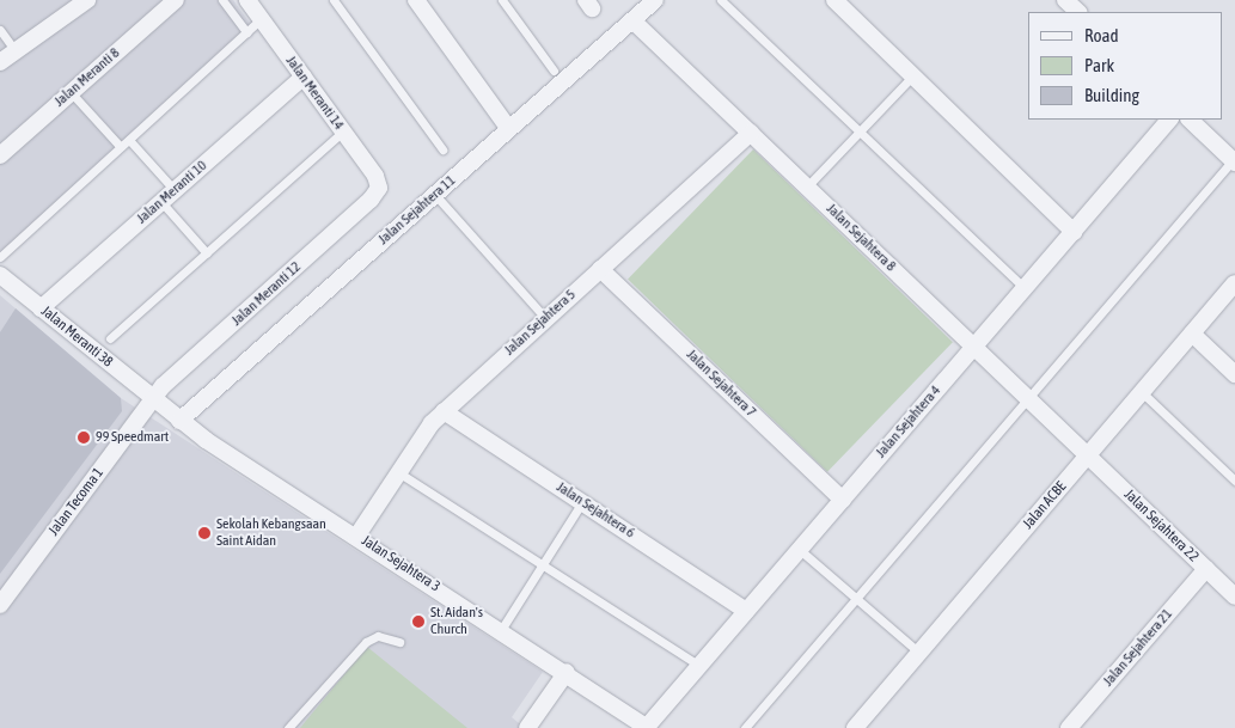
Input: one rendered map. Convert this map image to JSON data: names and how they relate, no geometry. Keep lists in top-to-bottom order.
{
  "streets": {
    "street": [
      "Jalan Meranti 8",
      "Jalan Meranti 14",
      "Jalan Meranti 10",
      "Jalan Sejahtera 11",
      "Jalan Sejahtera 8",
      "Jalan Meranti 12",
      "Jalan Sejahtera 5",
      "Jalan Meranti 38",
      "Jalan Sejahtera 7",
      "Jalan Sejahtera 4",
      "Jalan Tecoma 1",
      "Jalan ACBE",
      "Jalan Sejahtera 6",
      "Jalan Sejahtera 22",
      "Jalan Sejahtera 3",
      "Jalan Sejahtera 21"
    ]
  },
  "crossings": [
    ["Jalan Meranti 14", "Jalan Meranti 10"],
    ["Jalan Meranti 14", "Jalan Meranti 12"],
    ["Jalan Meranti 10", "Jalan Meranti 38"],
    ["Jalan Sejahtera 11", "Jalan Sejahtera 8"],
    ["Jalan Sejahtera 11", "Jalan Sejahtera 3"],
    ["Jalan Sejahtera 8", "Jalan Sejahtera 5"],
    ["Jalan Sejahtera 8", "Jalan Sejahtera 4"],
    ["Jalan Sejahtera 8", "Jalan ACBE"],
    ["Jalan Sejahtera 8", "Jalan Sejahtera 22"],
    ["Jalan Meranti 12", "Jalan Meranti 38"],
    ["Jalan Meranti 12", "Jalan Tecoma 1"],
    ["Jalan Meranti 12", "Jalan Sejahtera 3"],
    ["Jalan Sejahtera 5", "Jalan Sejahtera 7"],
    ["Jalan Sejahtera 5", "Jalan Sejahtera 6"],
    ["Jalan Sejahtera 5", "Jalan Sejahtera 3"],
    ["Jalan Meranti 38", "Jalan Tecoma 1"],
    ["Jalan Meranti 38", "Jalan Sejahtera 3"],
    ["Jalan Sejahtera 7", "Jalan Sejahtera 4"],
    ["Jalan Sejahtera 4", "Jalan Sejahtera 6"],
    ["Jalan Sejahtera 4", "Jalan Sejahtera 3"],
    ["Jalan Tecoma 1", "Jalan Sejahtera 3"],
    ["Jalan ACBE", "Jalan Sejahtera 22"],
    ["Jalan Sejahtera 22", "Jalan Sejahtera 21"]
  ],
  "places": ["99 Speedmart", "Sekolah Kebangsaan Saint Aidan", "St. Aidan's Church"],
  "legend": ["Road", "Park", "Building"]
}
